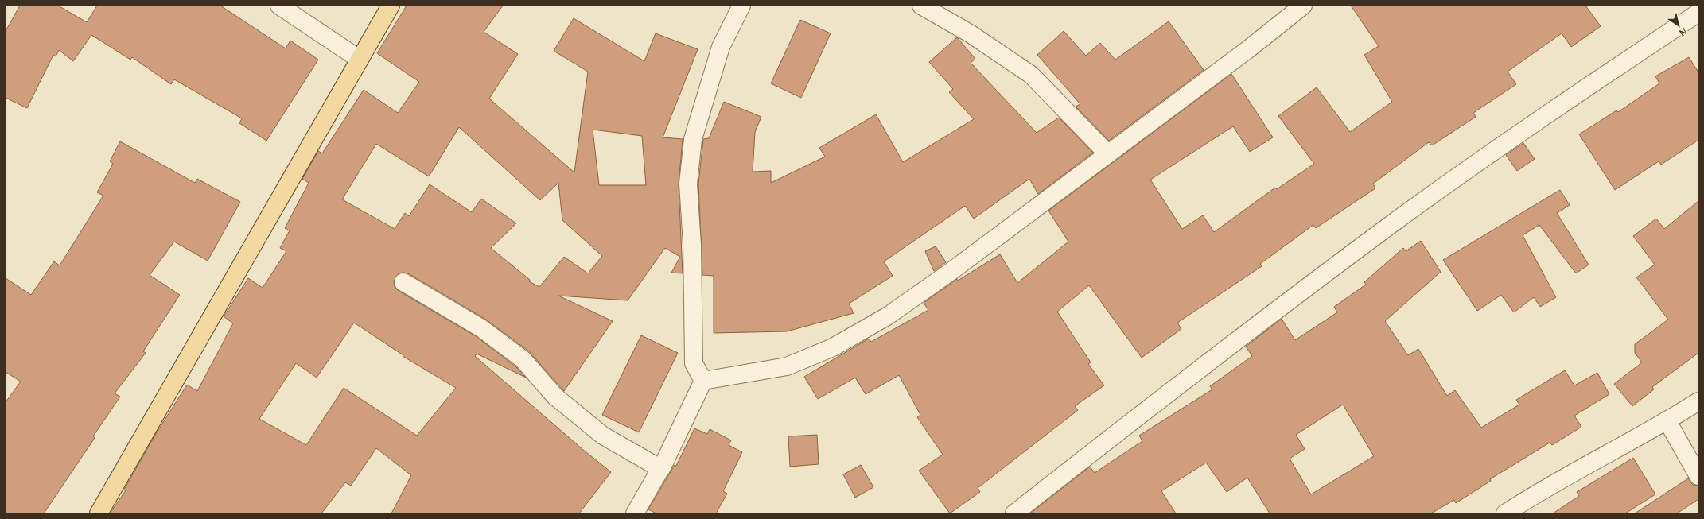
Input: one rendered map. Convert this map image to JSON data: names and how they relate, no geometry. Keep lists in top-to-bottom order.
{
  "north": "bottom right"
}
